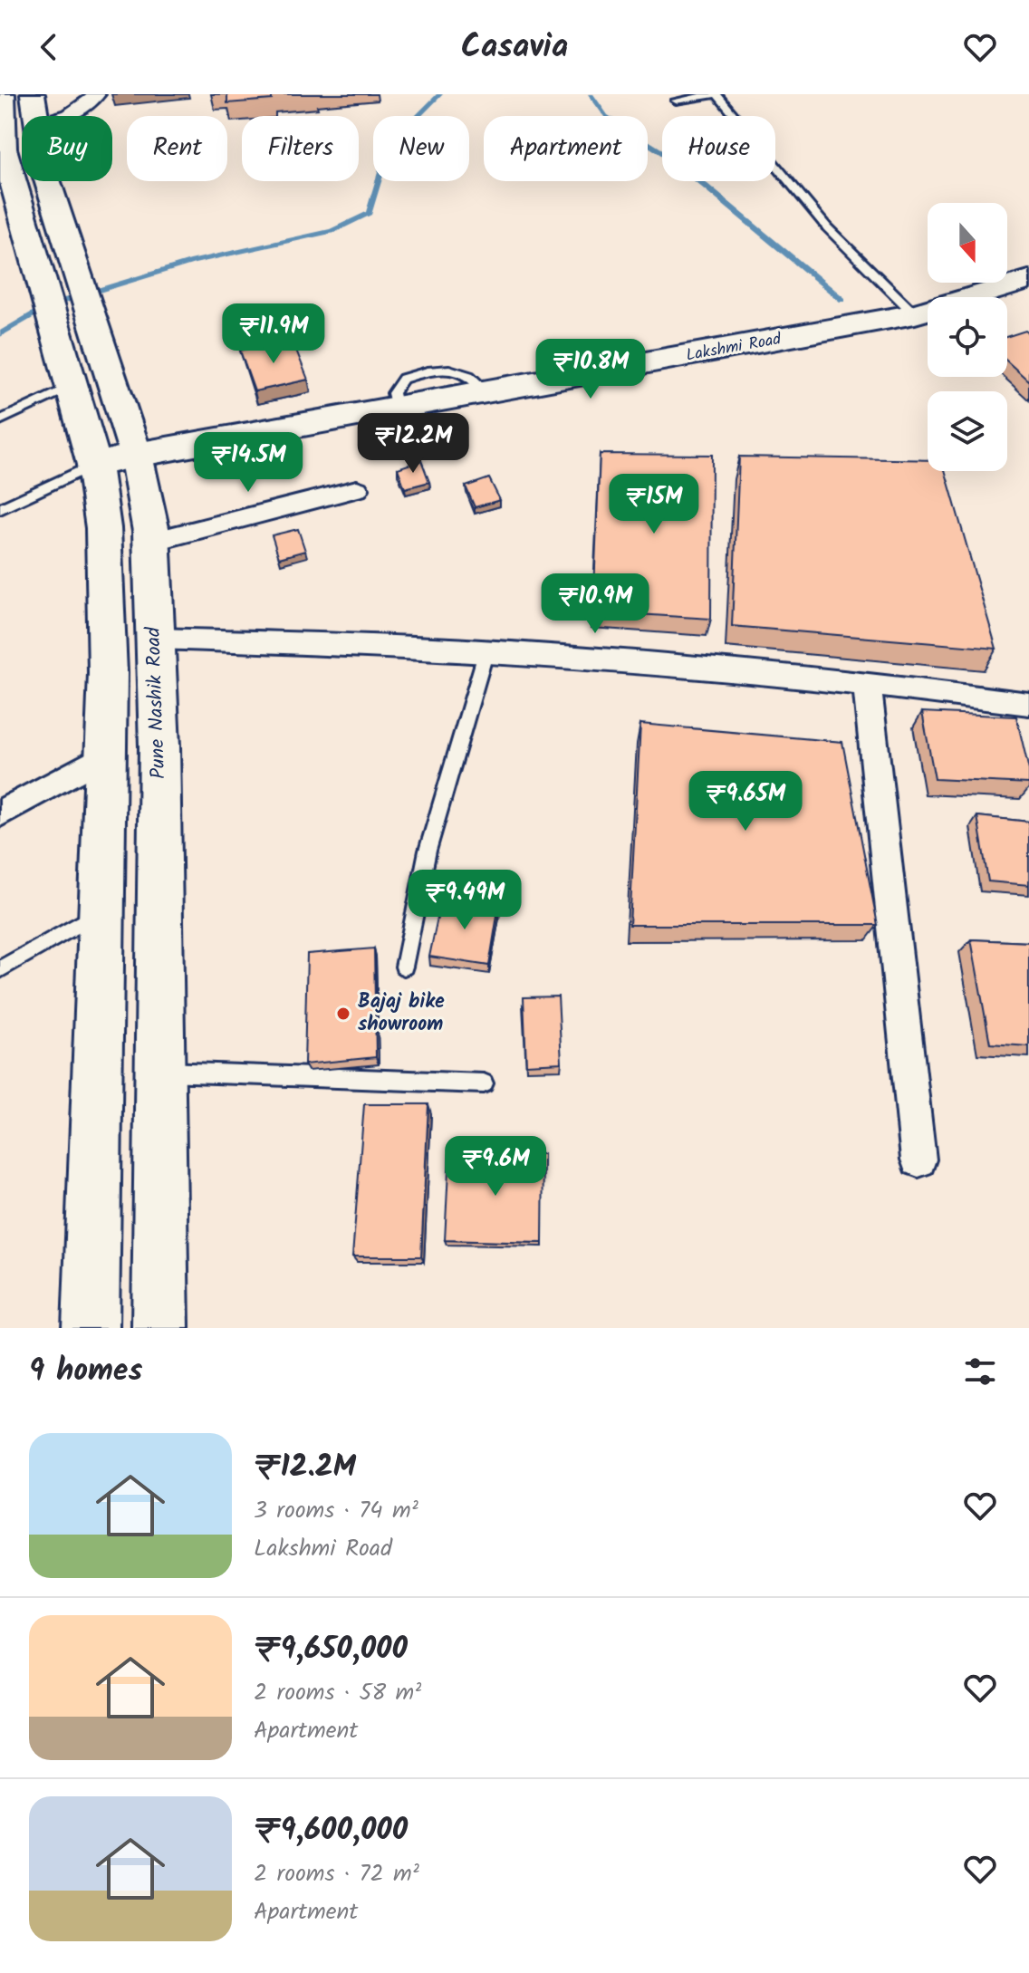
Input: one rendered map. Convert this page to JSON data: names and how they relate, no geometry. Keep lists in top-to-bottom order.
{
  "streets": {
    "main road": ["Lakshmi Road", "Pune Nashik Road"]
  },
  "crossings": [
    ["Lakshmi Road", "Pune Nashik Road"]
  ],
  "places": ["Bajaj bike showroom"],
  "north": "bottom",
  "page": {
    "header": "Casavia",
    "chip": [
      "Buy",
      "Rent",
      "Filters",
      "New",
      "Apartment",
      "House"
    ],
    "price": [
      "₹11.9M",
      "₹10.8M",
      "₹12.2M",
      "₹14.5M",
      "₹15M",
      "₹10.9M",
      "₹9.65M",
      "₹9.49M",
      "₹9.6M"
    ],
    "heading": "9 homes",
    "list": [
      {
        "name": "₹12.2M",
        "note": "3 rooms · 74 m² · Lakshmi Road"
      },
      {
        "name": "₹9,650,000",
        "note": "2 rooms · 58 m² · Apartment"
      },
      {
        "name": "₹9,600,000",
        "note": "2 rooms · 72 m² · Apartment"
      }
    ]
  }
}
